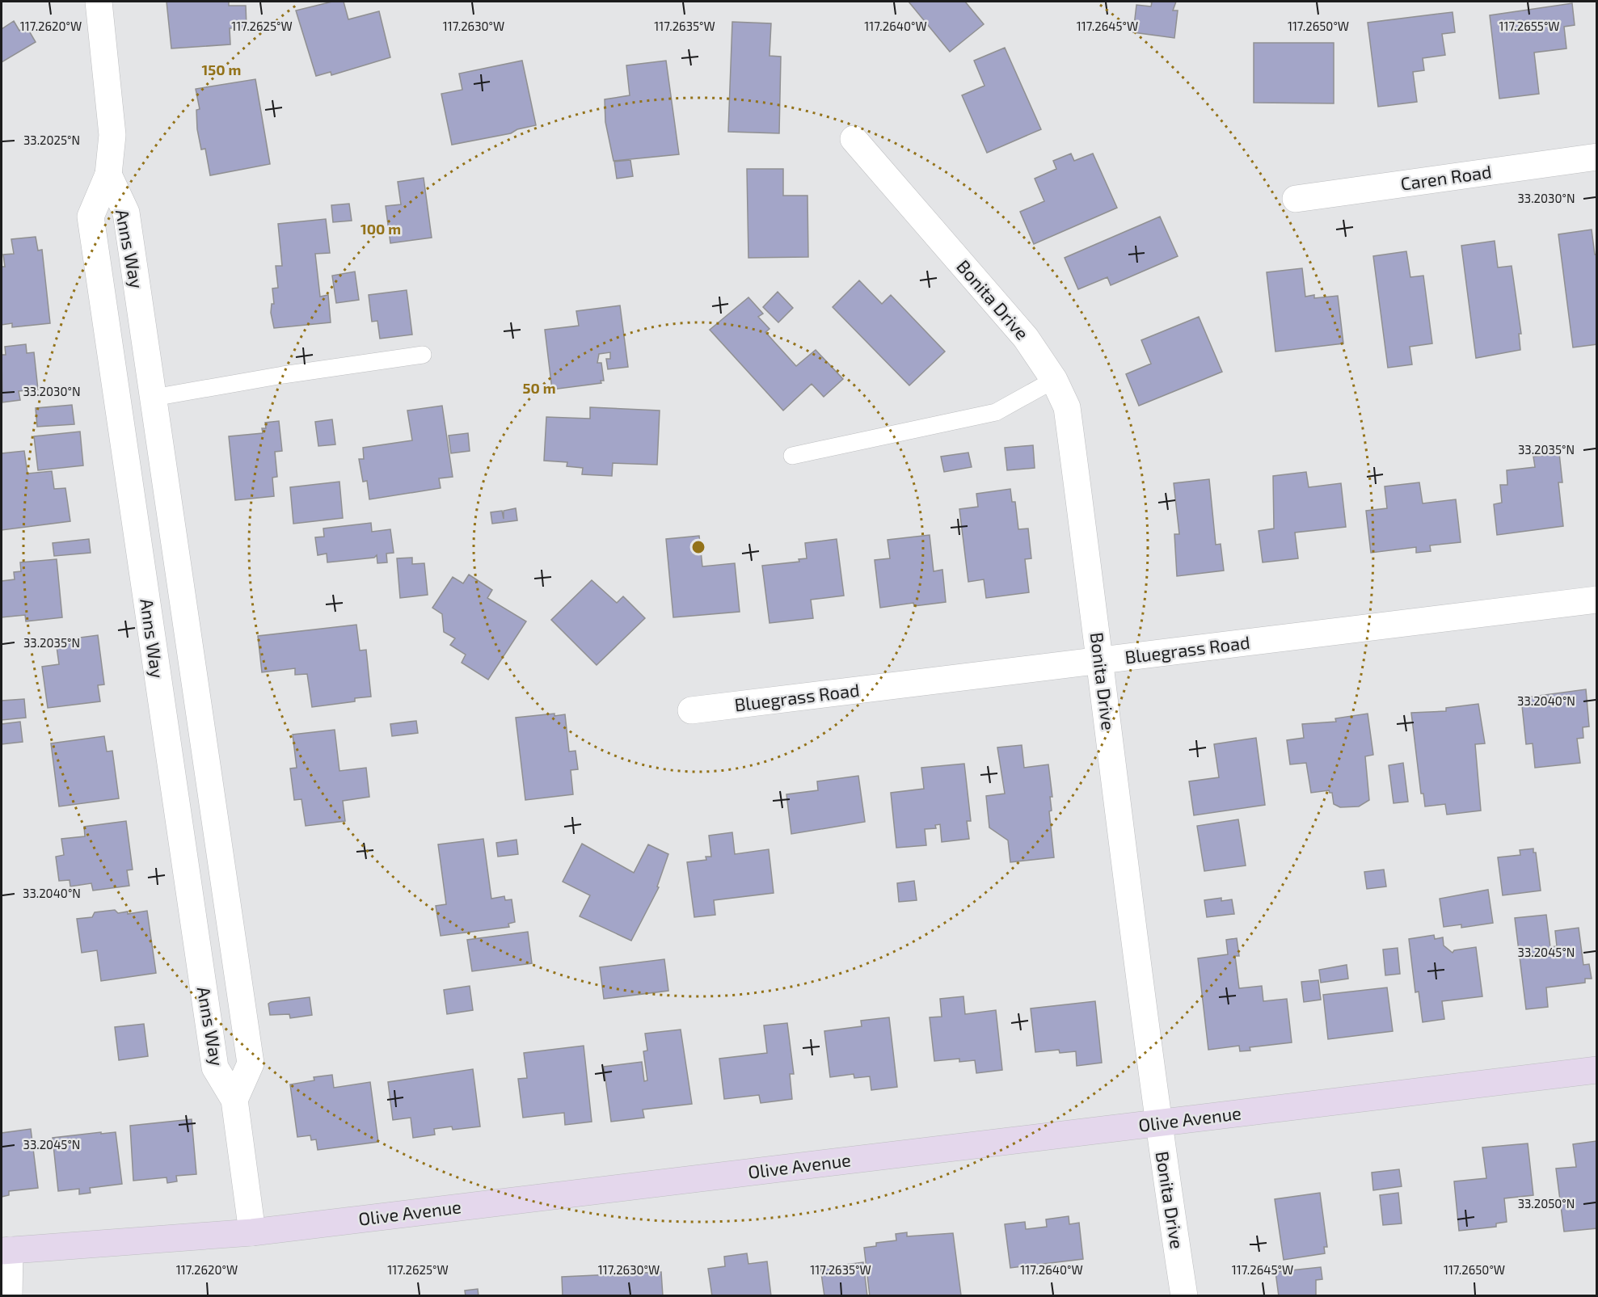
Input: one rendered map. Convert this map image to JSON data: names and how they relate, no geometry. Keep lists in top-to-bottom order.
{
  "streets": {
    "main road": ["Olive Avenue"],
    "street": [
      "Caren Road",
      "Anns Way",
      "Bonita Drive",
      "Bluegrass Road"
    ]
  },
  "crossings": [
    ["Anns Way", "Olive Avenue"],
    ["Bonita Drive", "Bluegrass Road"],
    ["Bonita Drive", "Olive Avenue"]
  ],
  "coordinates": [
    "117.2620°W",
    "117.2625°W",
    "117.2630°W",
    "117.2635°W",
    "117.2640°W",
    "117.2645°W",
    "117.2650°W",
    "117.2655°W",
    "33.2025°N",
    "33.2030°N",
    "33.2035°N",
    "33.2040°N",
    "33.2045°N",
    "33.2050°N"
  ],
  "rings": ["150 m", "100 m", "50 m"]
}
